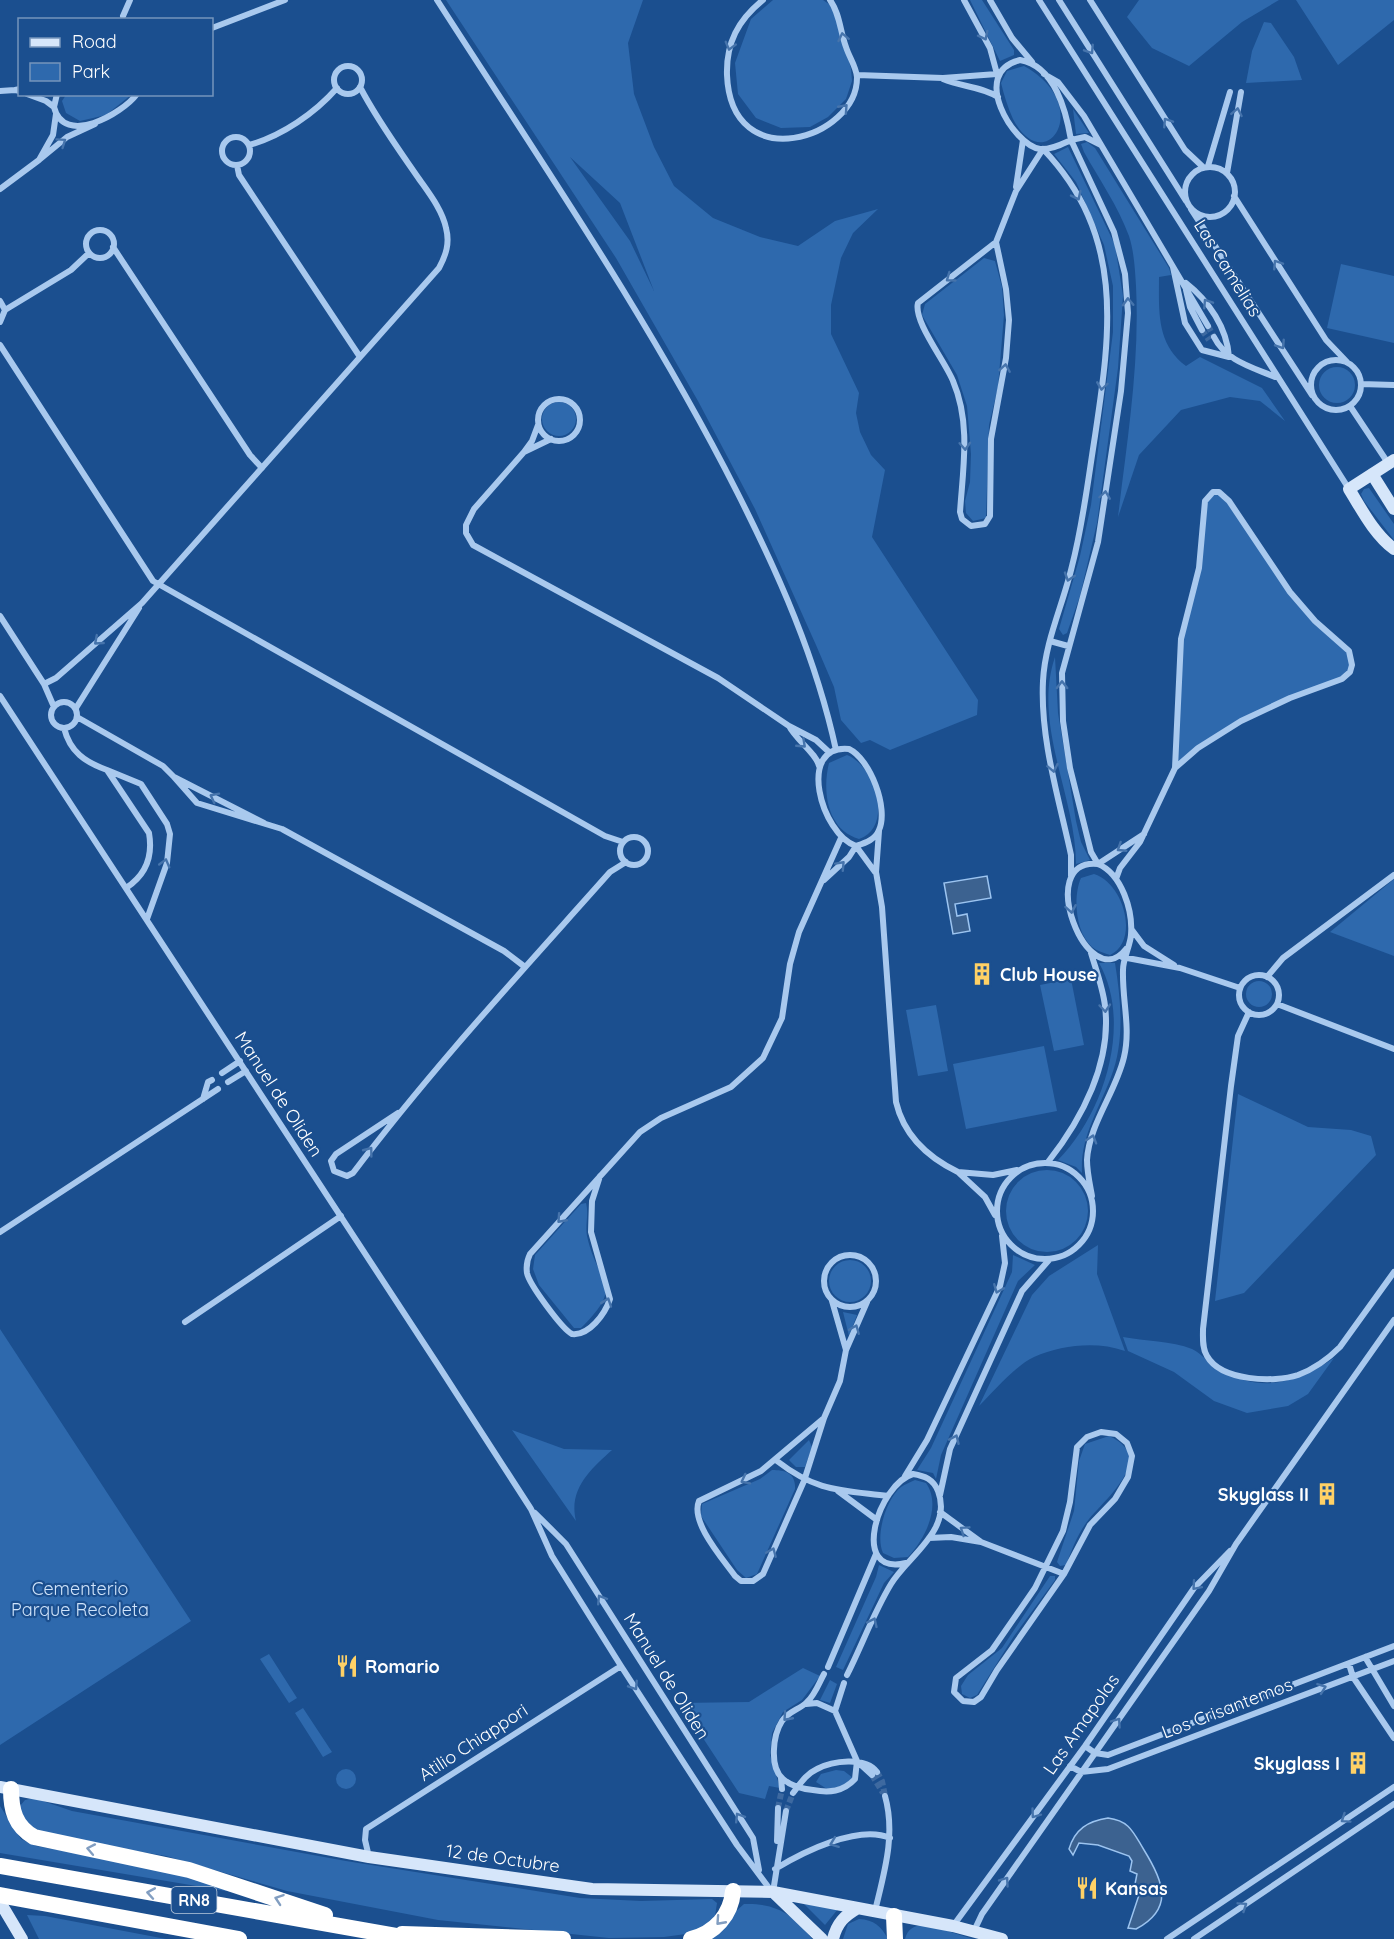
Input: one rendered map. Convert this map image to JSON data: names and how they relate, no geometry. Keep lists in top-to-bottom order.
{
  "streets": {
    "highway": ["RN8"],
    "street": [
      "Las Camelias",
      "Manuel de Oliden",
      "Los Crisantemos",
      "Las Amapolas",
      "Atilio Chiappori",
      "12 de Octubre"
    ]
  },
  "crossings": [
    ["Manuel de Oliden", "Atilio Chiappori"],
    ["Manuel de Oliden", "12 de Octubre"],
    ["Los Crisantemos", "Las Amapolas"],
    ["Las Amapolas", "12 de Octubre"],
    ["Atilio Chiappori", "12 de Octubre"]
  ],
  "parks": ["Cementerio Parque Recoleta"],
  "places": {
    "building": ["Club House", "Skyglass II", "Skyglass I"],
    "restaurant": ["Romario", "Kansas"]
  },
  "legend": ["Road", "Park"]
}
